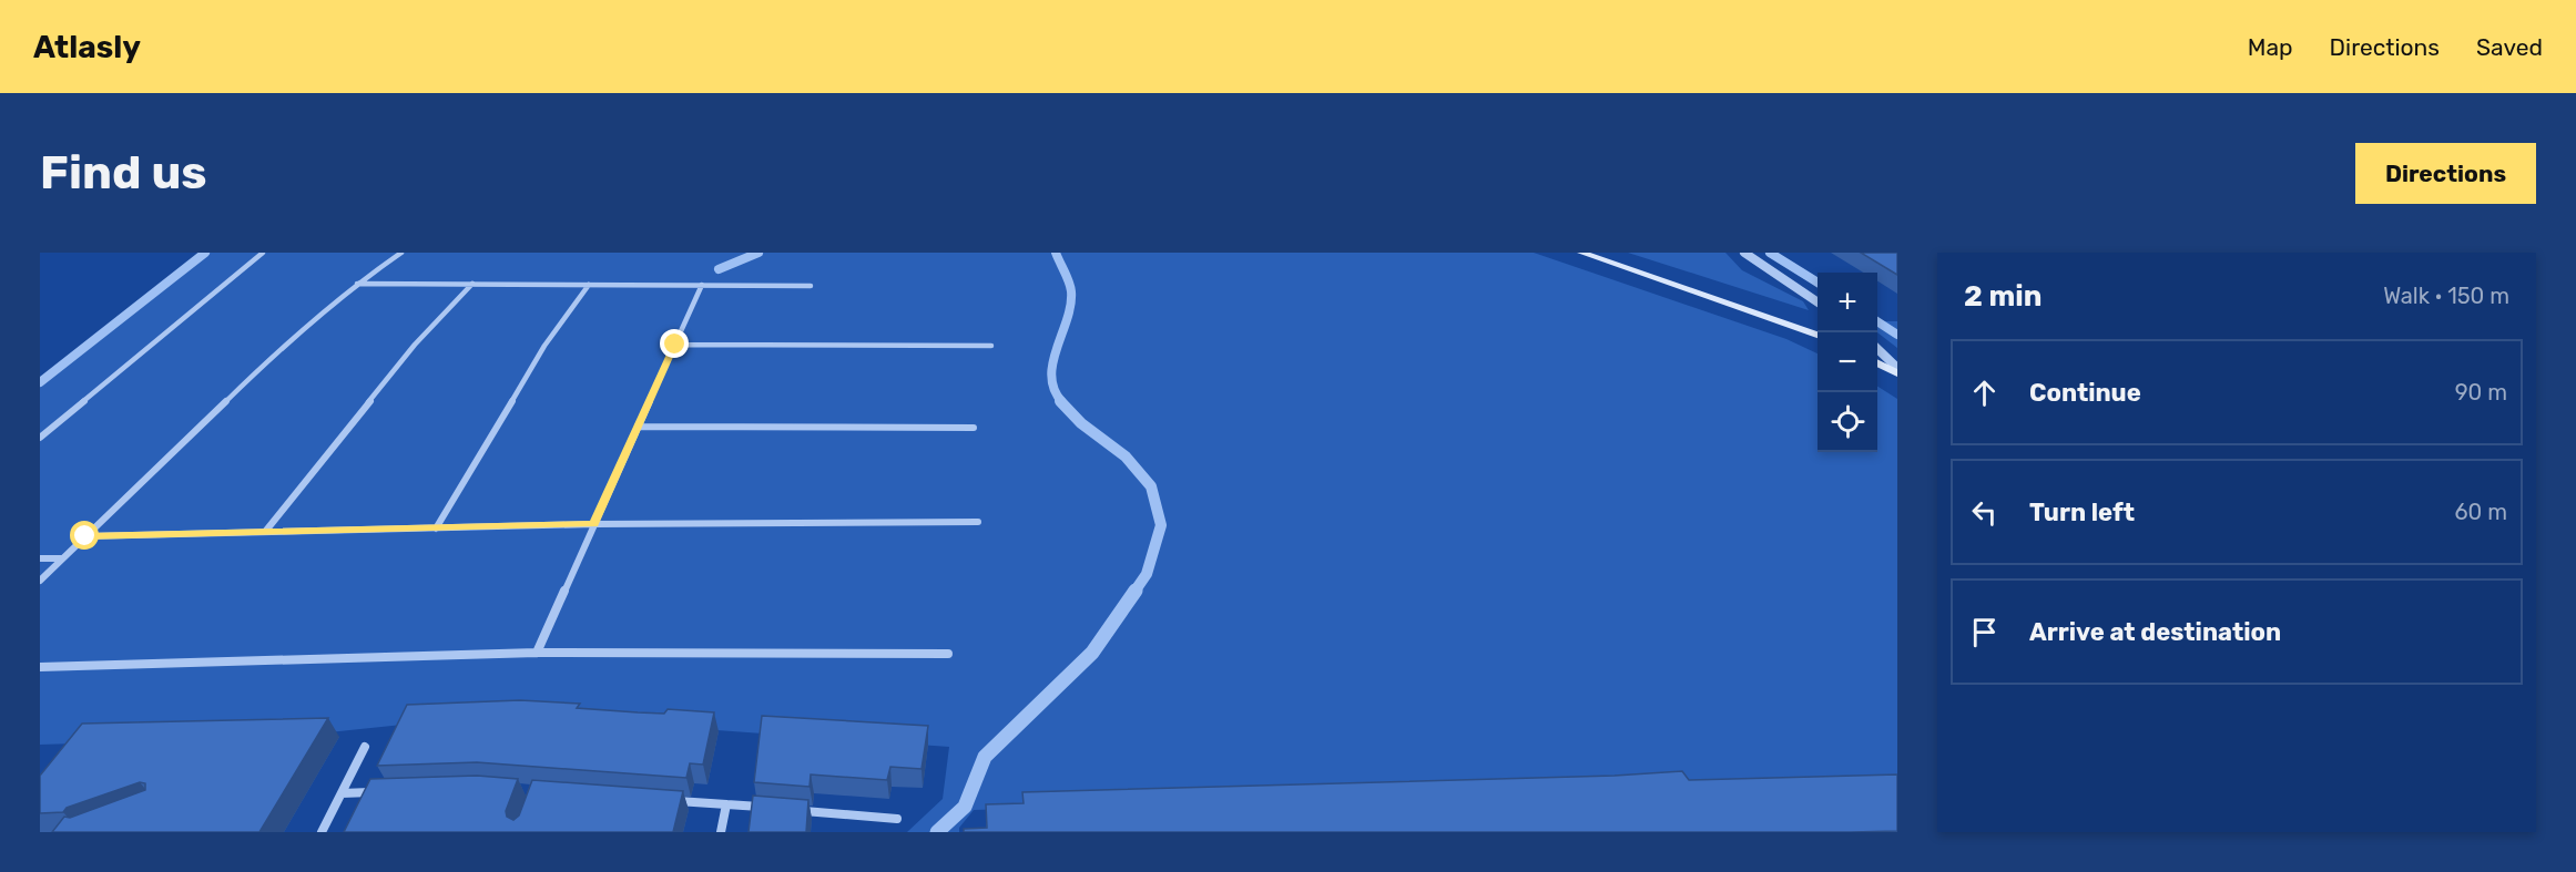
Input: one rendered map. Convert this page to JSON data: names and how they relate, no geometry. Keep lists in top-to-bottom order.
{
  "page": {
    "header": "Atlasly",
    "nav": ["Map", "Directions", "Saved"],
    "buttons": "Directions",
    "title": "Find us",
    "heading": ["2 min", "Walk · 150 m"],
    "map_buttons": ["+", "−"],
    "list": [
      ["Continue", "90 m"],
      ["Turn left", "60 m"],
      "Arrive at destination"
    ]
  }
}
